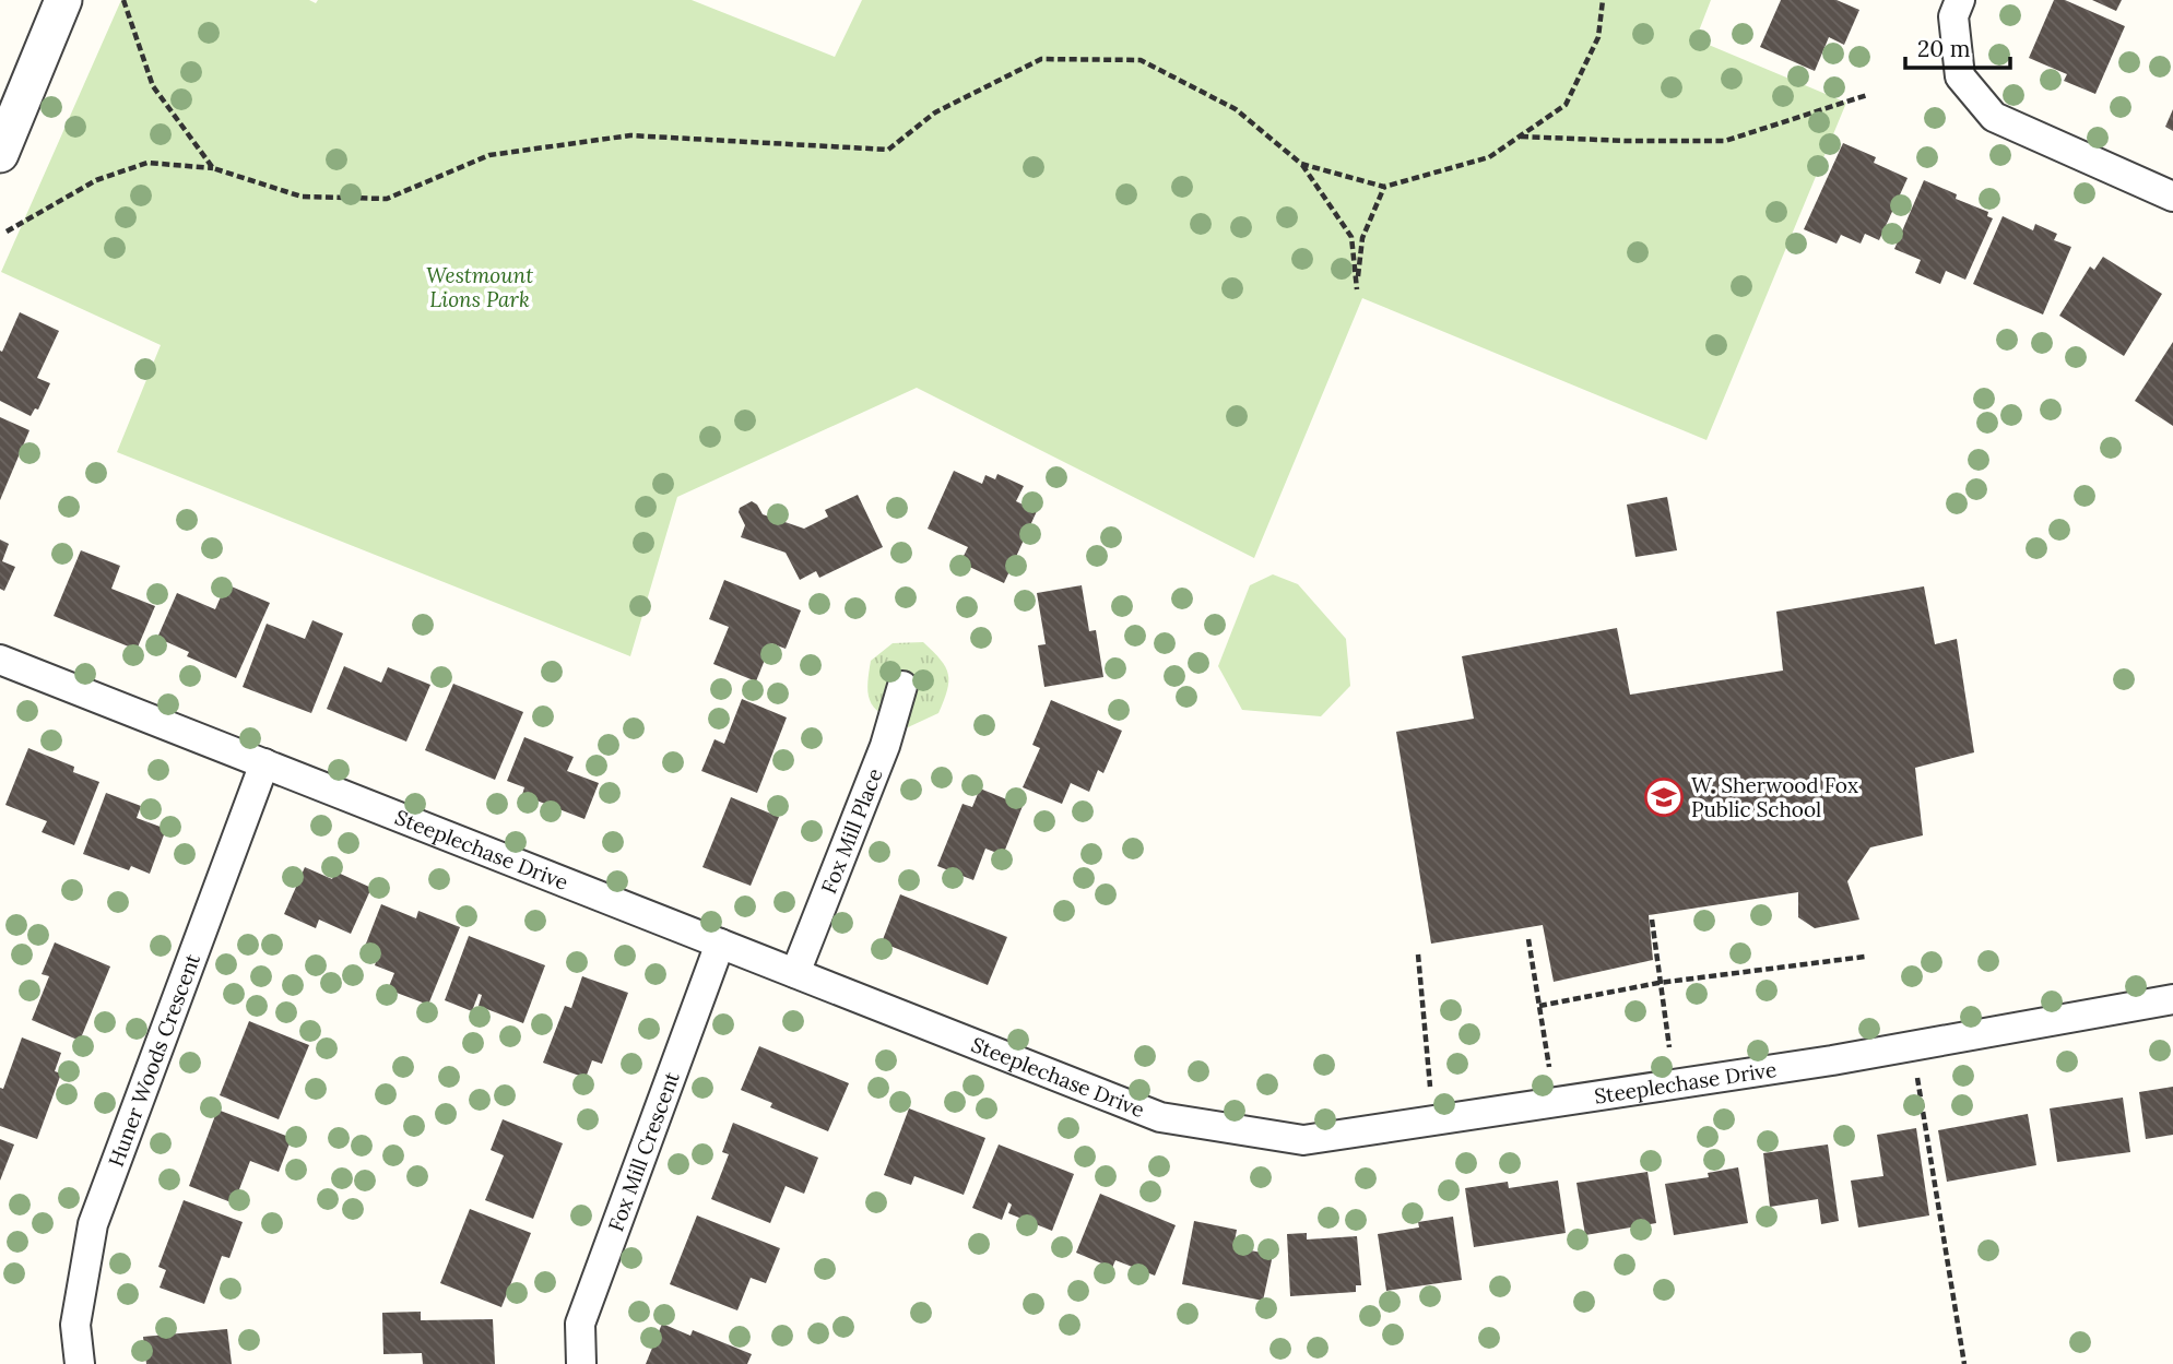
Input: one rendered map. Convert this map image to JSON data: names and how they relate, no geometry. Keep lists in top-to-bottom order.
{
  "streets": {
    "street": [
      "Fox Mill Place",
      "Steeplechase Drive",
      "Huner Woods Crescent",
      "Fox Mill Crescent"
    ]
  },
  "crossings": [
    ["Fox Mill Place", "Steeplechase Drive"],
    ["Steeplechase Drive", "Huner Woods Crescent"],
    ["Steeplechase Drive", "Fox Mill Crescent"]
  ],
  "parks": ["Westmount Lions Park"],
  "places": {
    "school or university": ["W. Sherwood Fox Public School"]
  },
  "scale_bar": "20 m"
}
